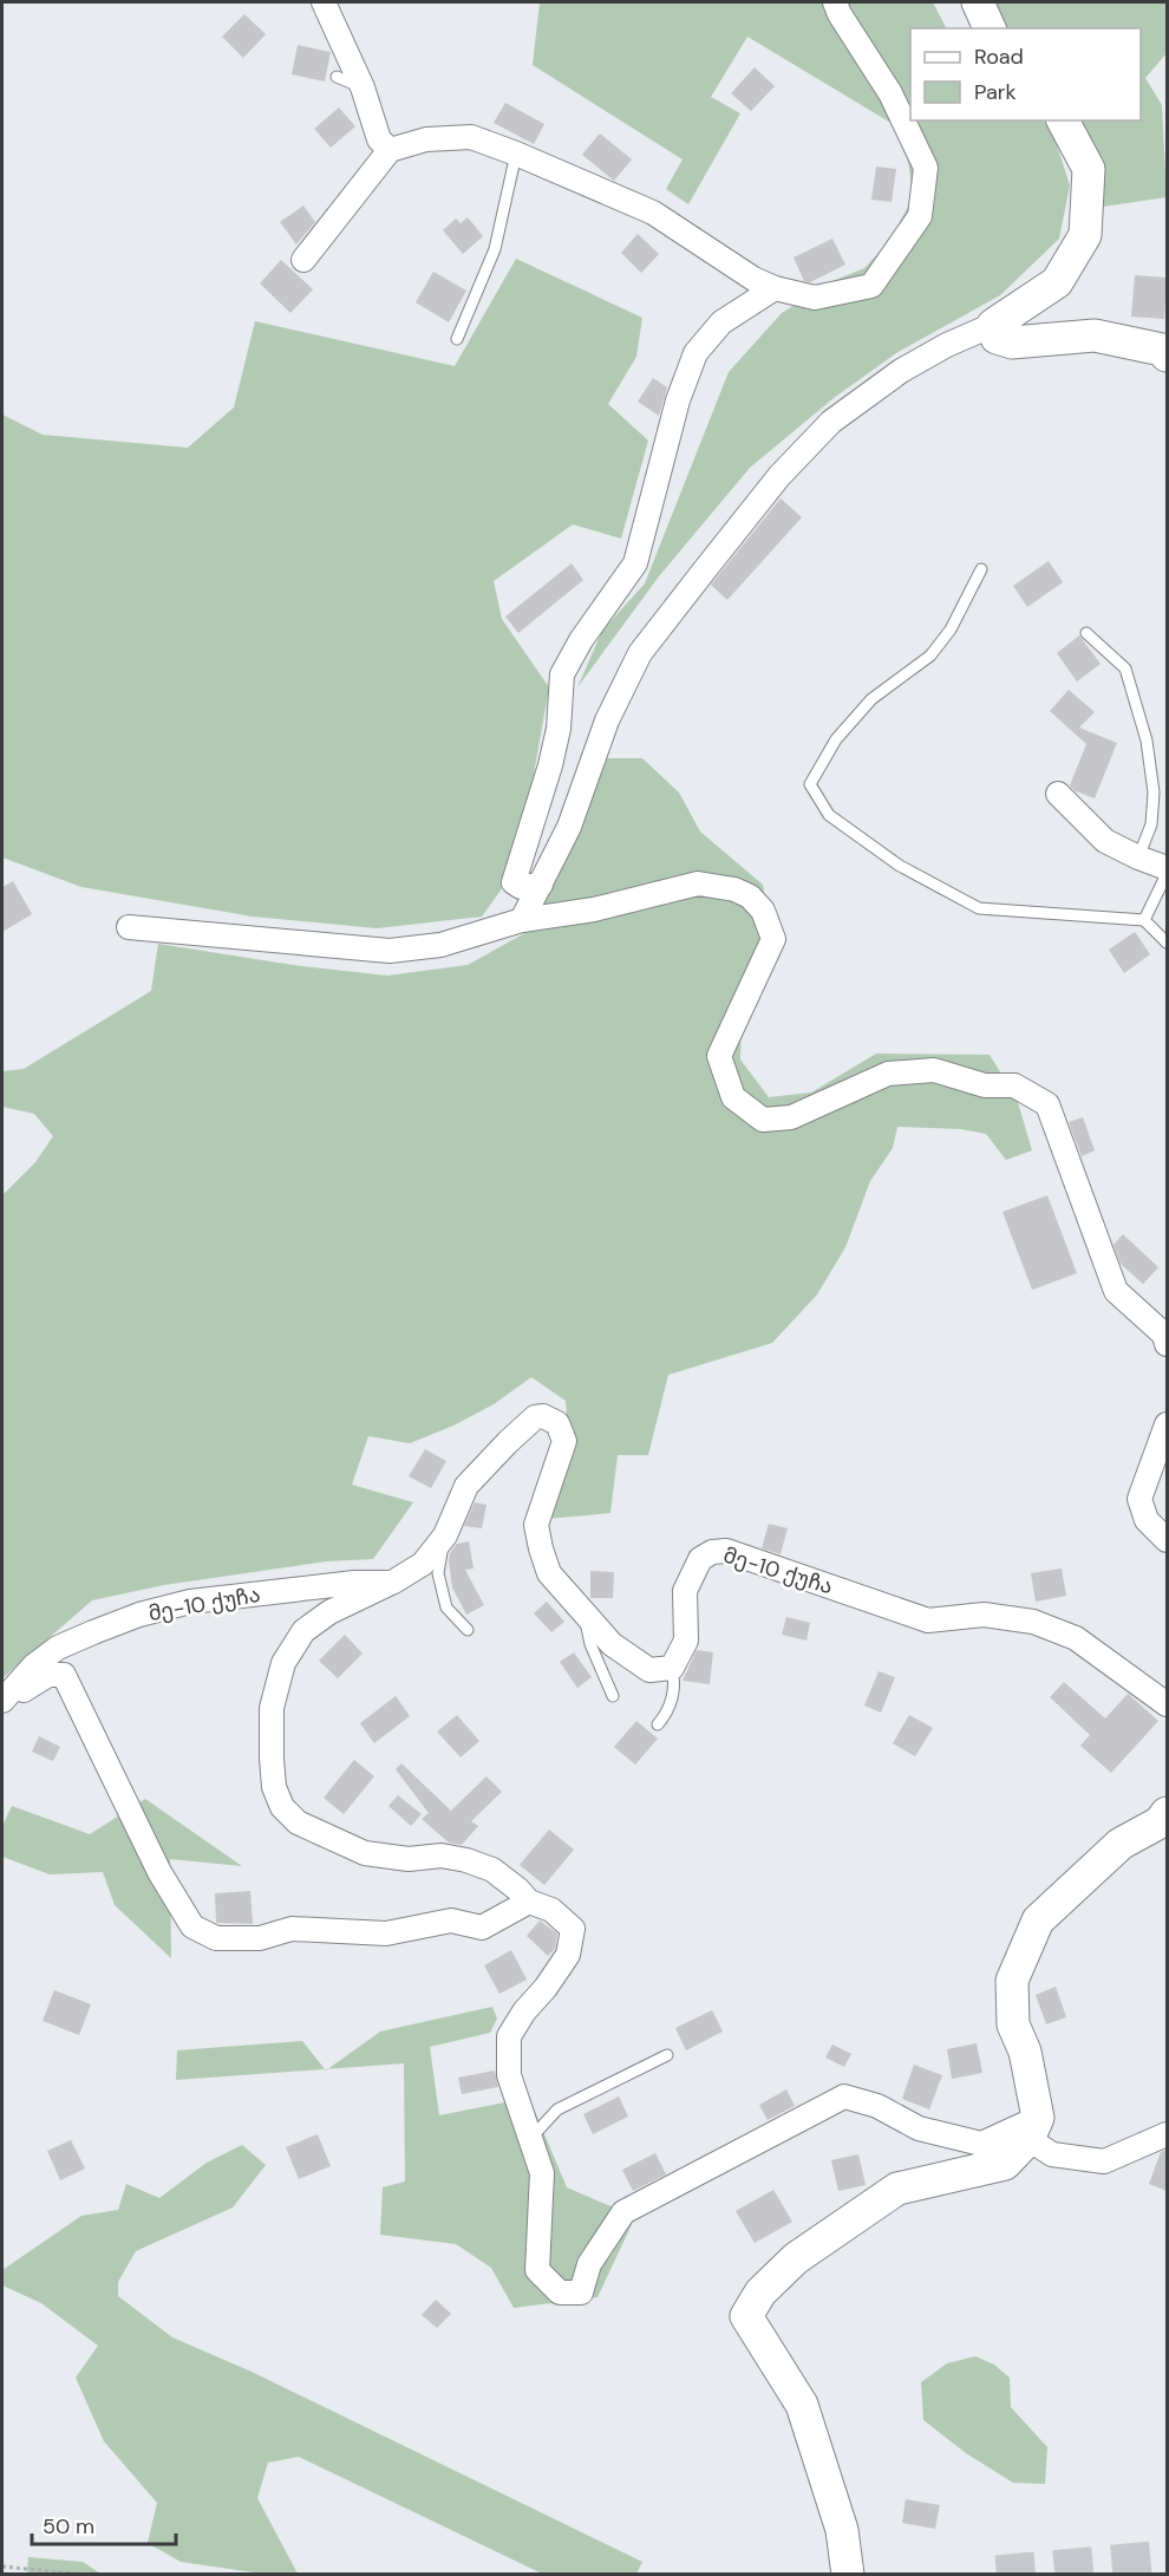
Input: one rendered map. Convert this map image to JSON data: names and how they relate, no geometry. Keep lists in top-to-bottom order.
{
  "streets": {
    "street": ["მე-10 ქუჩა"]
  },
  "legend": ["Road", "Park"],
  "scale_bar": "50 m"
}
